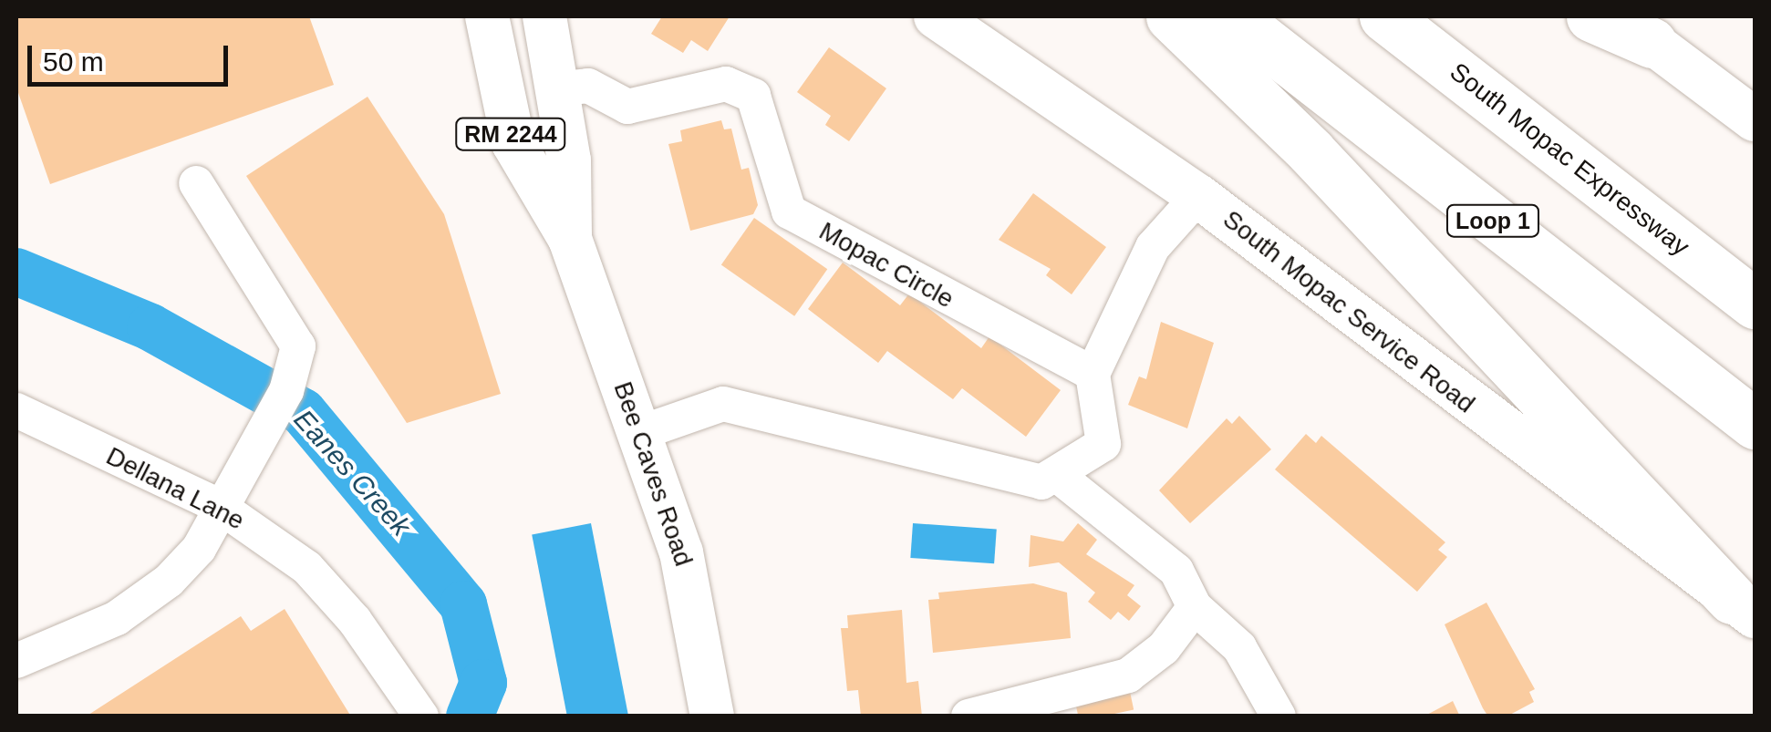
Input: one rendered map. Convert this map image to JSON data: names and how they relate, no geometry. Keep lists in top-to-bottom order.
{
  "streets": {
    "highway": ["South Mopac Expressway", "Loop 1"],
    "main road": ["RM 2244", "South Mopac Service Road", "Bee Caves Road"],
    "street": ["Mopac Circle", "Dellana Lane"]
  },
  "crossings": [
    ["Mopac Circle", "Bee Caves Road"]
  ],
  "water": ["Eanes Creek"],
  "scale_bar": "50 m"
}
